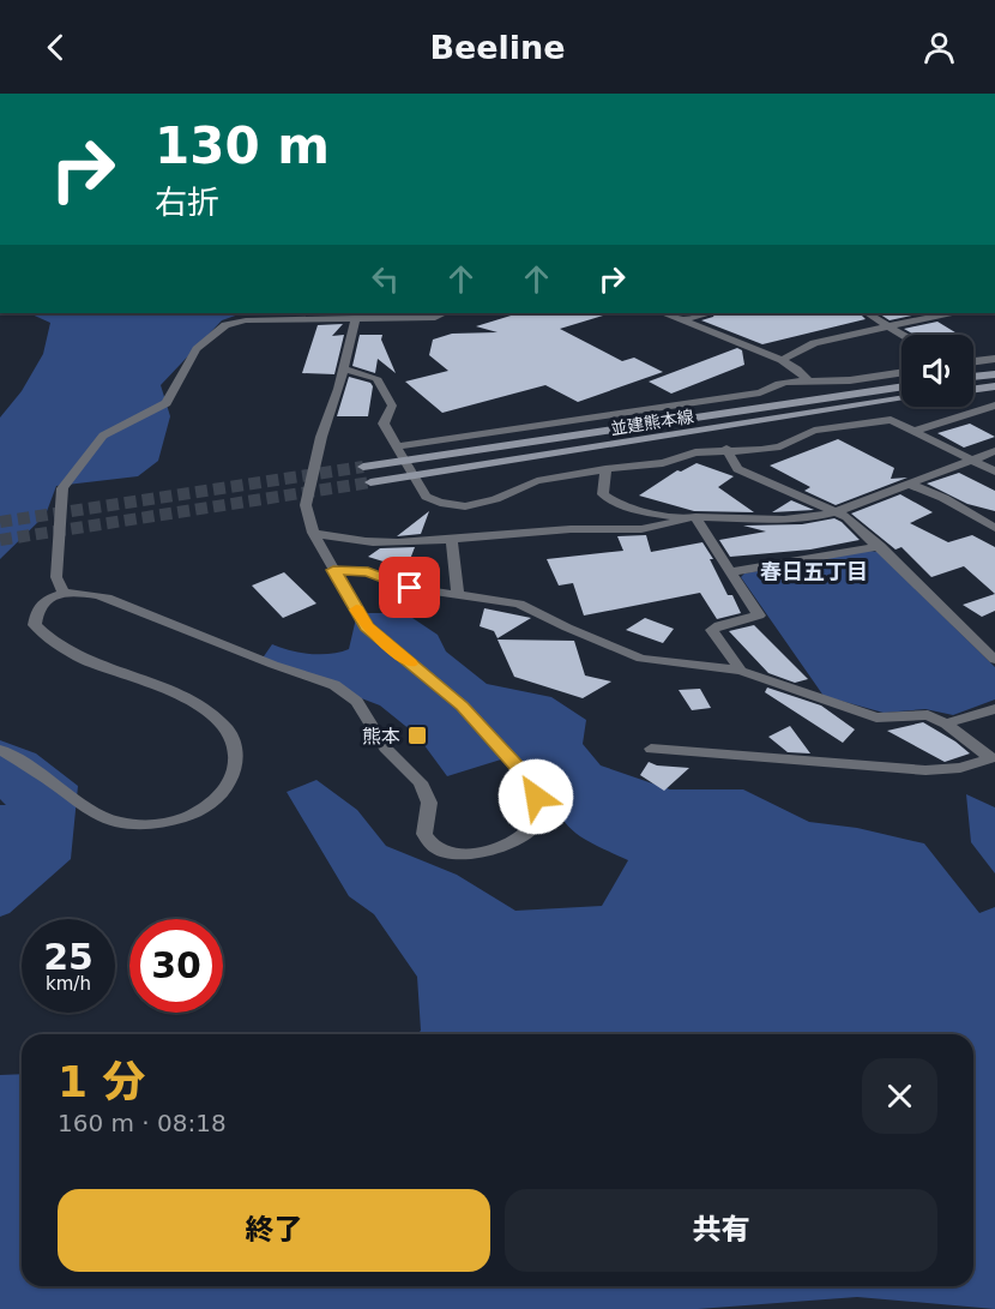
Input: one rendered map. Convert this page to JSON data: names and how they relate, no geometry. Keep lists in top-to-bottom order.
{
  "streets": {
    "main road": ["並建熊本線"]
  },
  "districts": ["春日五丁目"],
  "places": {
    "transit": ["熊本"]
  },
  "page": {
    "header": "Beeline",
    "turn": ["130 m", "右折"],
    "speed": "25 km/h",
    "limit": "30",
    "heading": ["1 分", "160 m · 08:18"],
    "buttons": ["終了", "共有"]
  }
}
